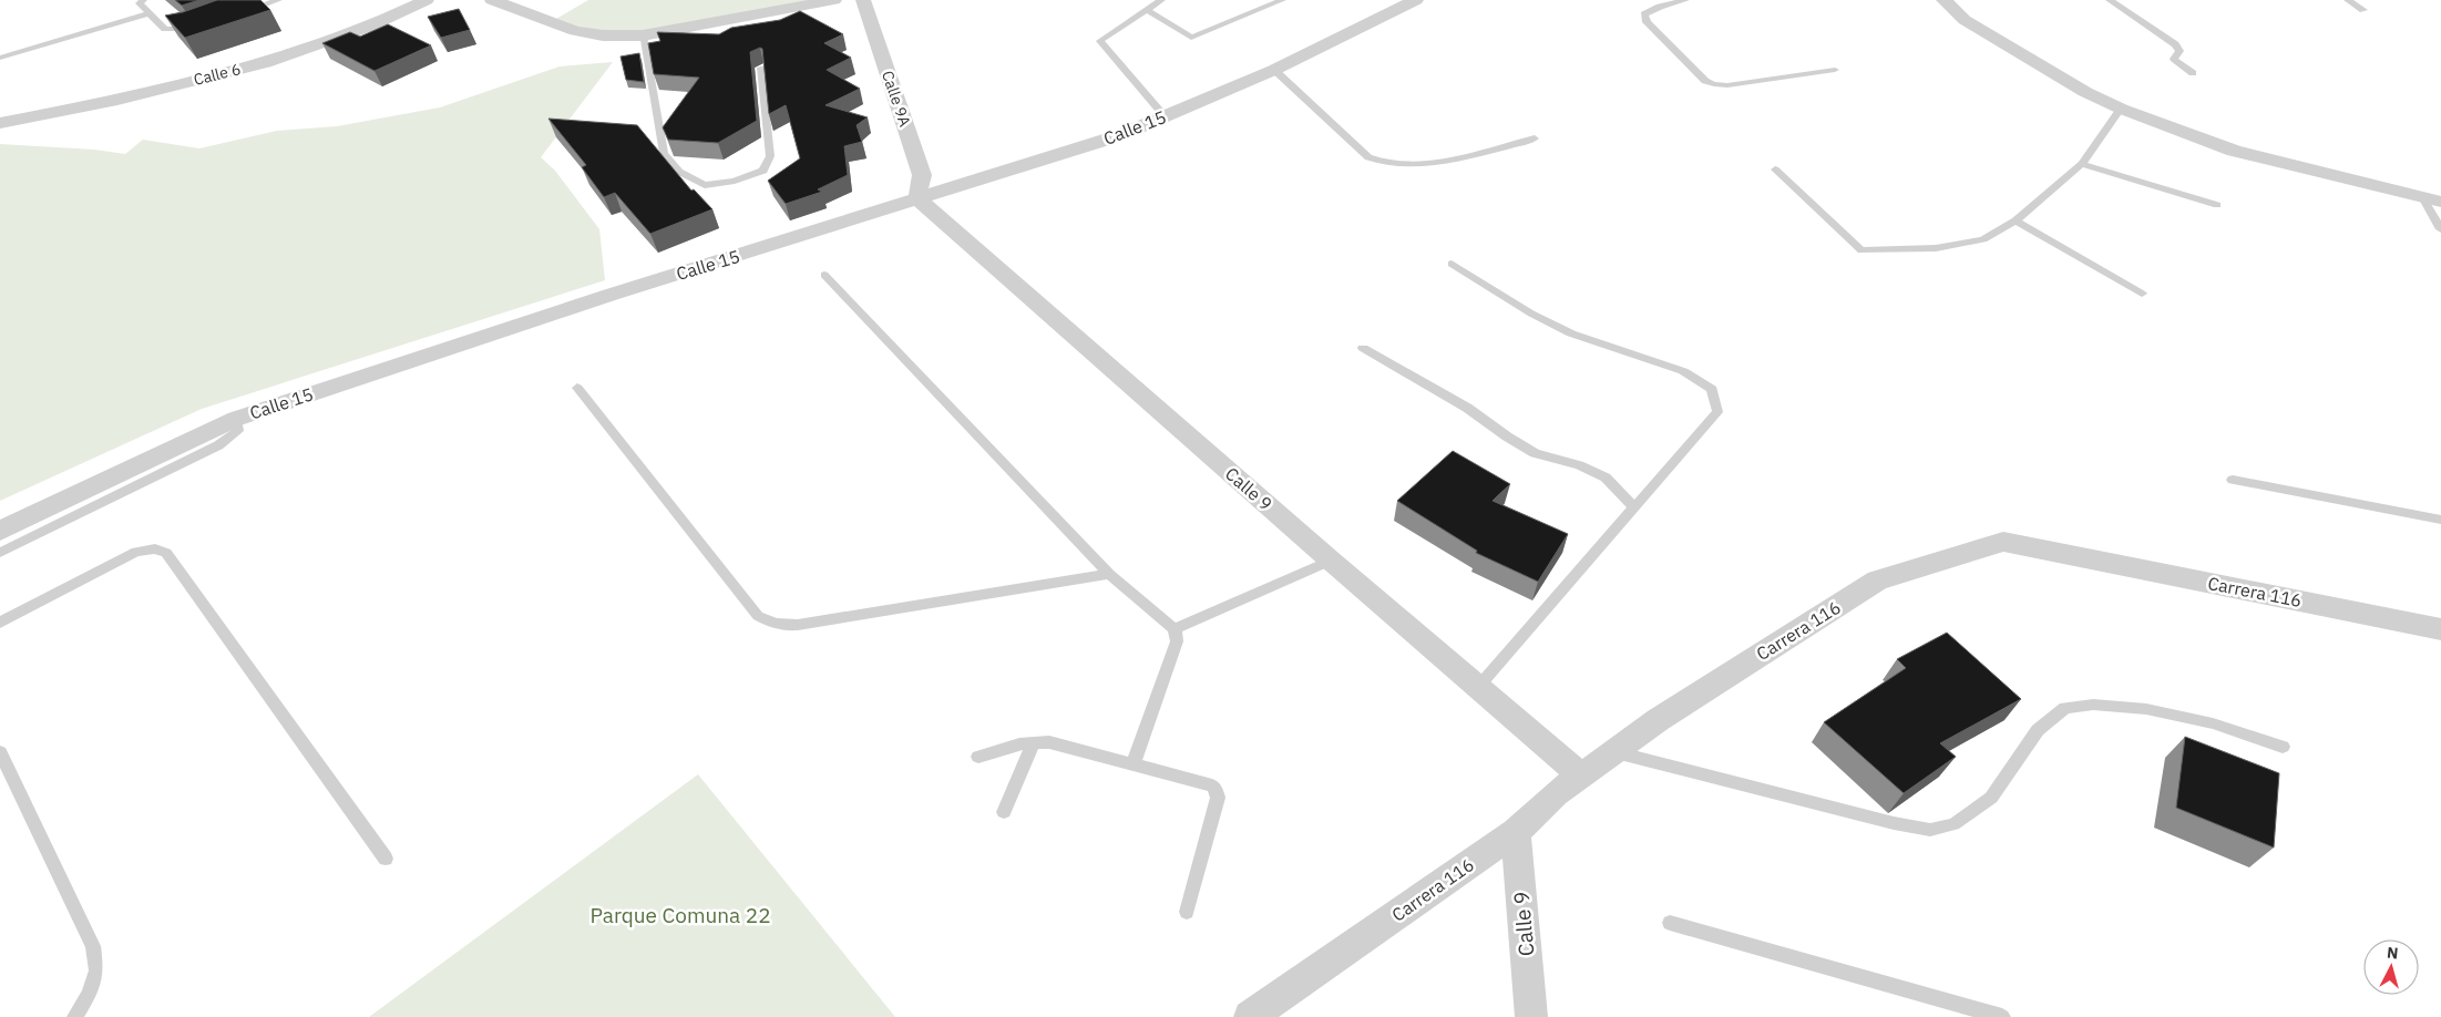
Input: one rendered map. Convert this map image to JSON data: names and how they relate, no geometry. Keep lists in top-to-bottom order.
{
  "streets": {
    "street": [
      "Calle 6",
      "Calle 9A",
      "Calle 15",
      "Calle 9",
      "Carrera 116"
    ]
  },
  "crossings": [
    ["Calle 9A", "Calle 15"],
    ["Calle 9A", "Calle 9"],
    ["Calle 15", "Calle 9"],
    ["Calle 9", "Carrera 116"]
  ],
  "parks": ["Parque Comuna 22"],
  "north": "top"
}
